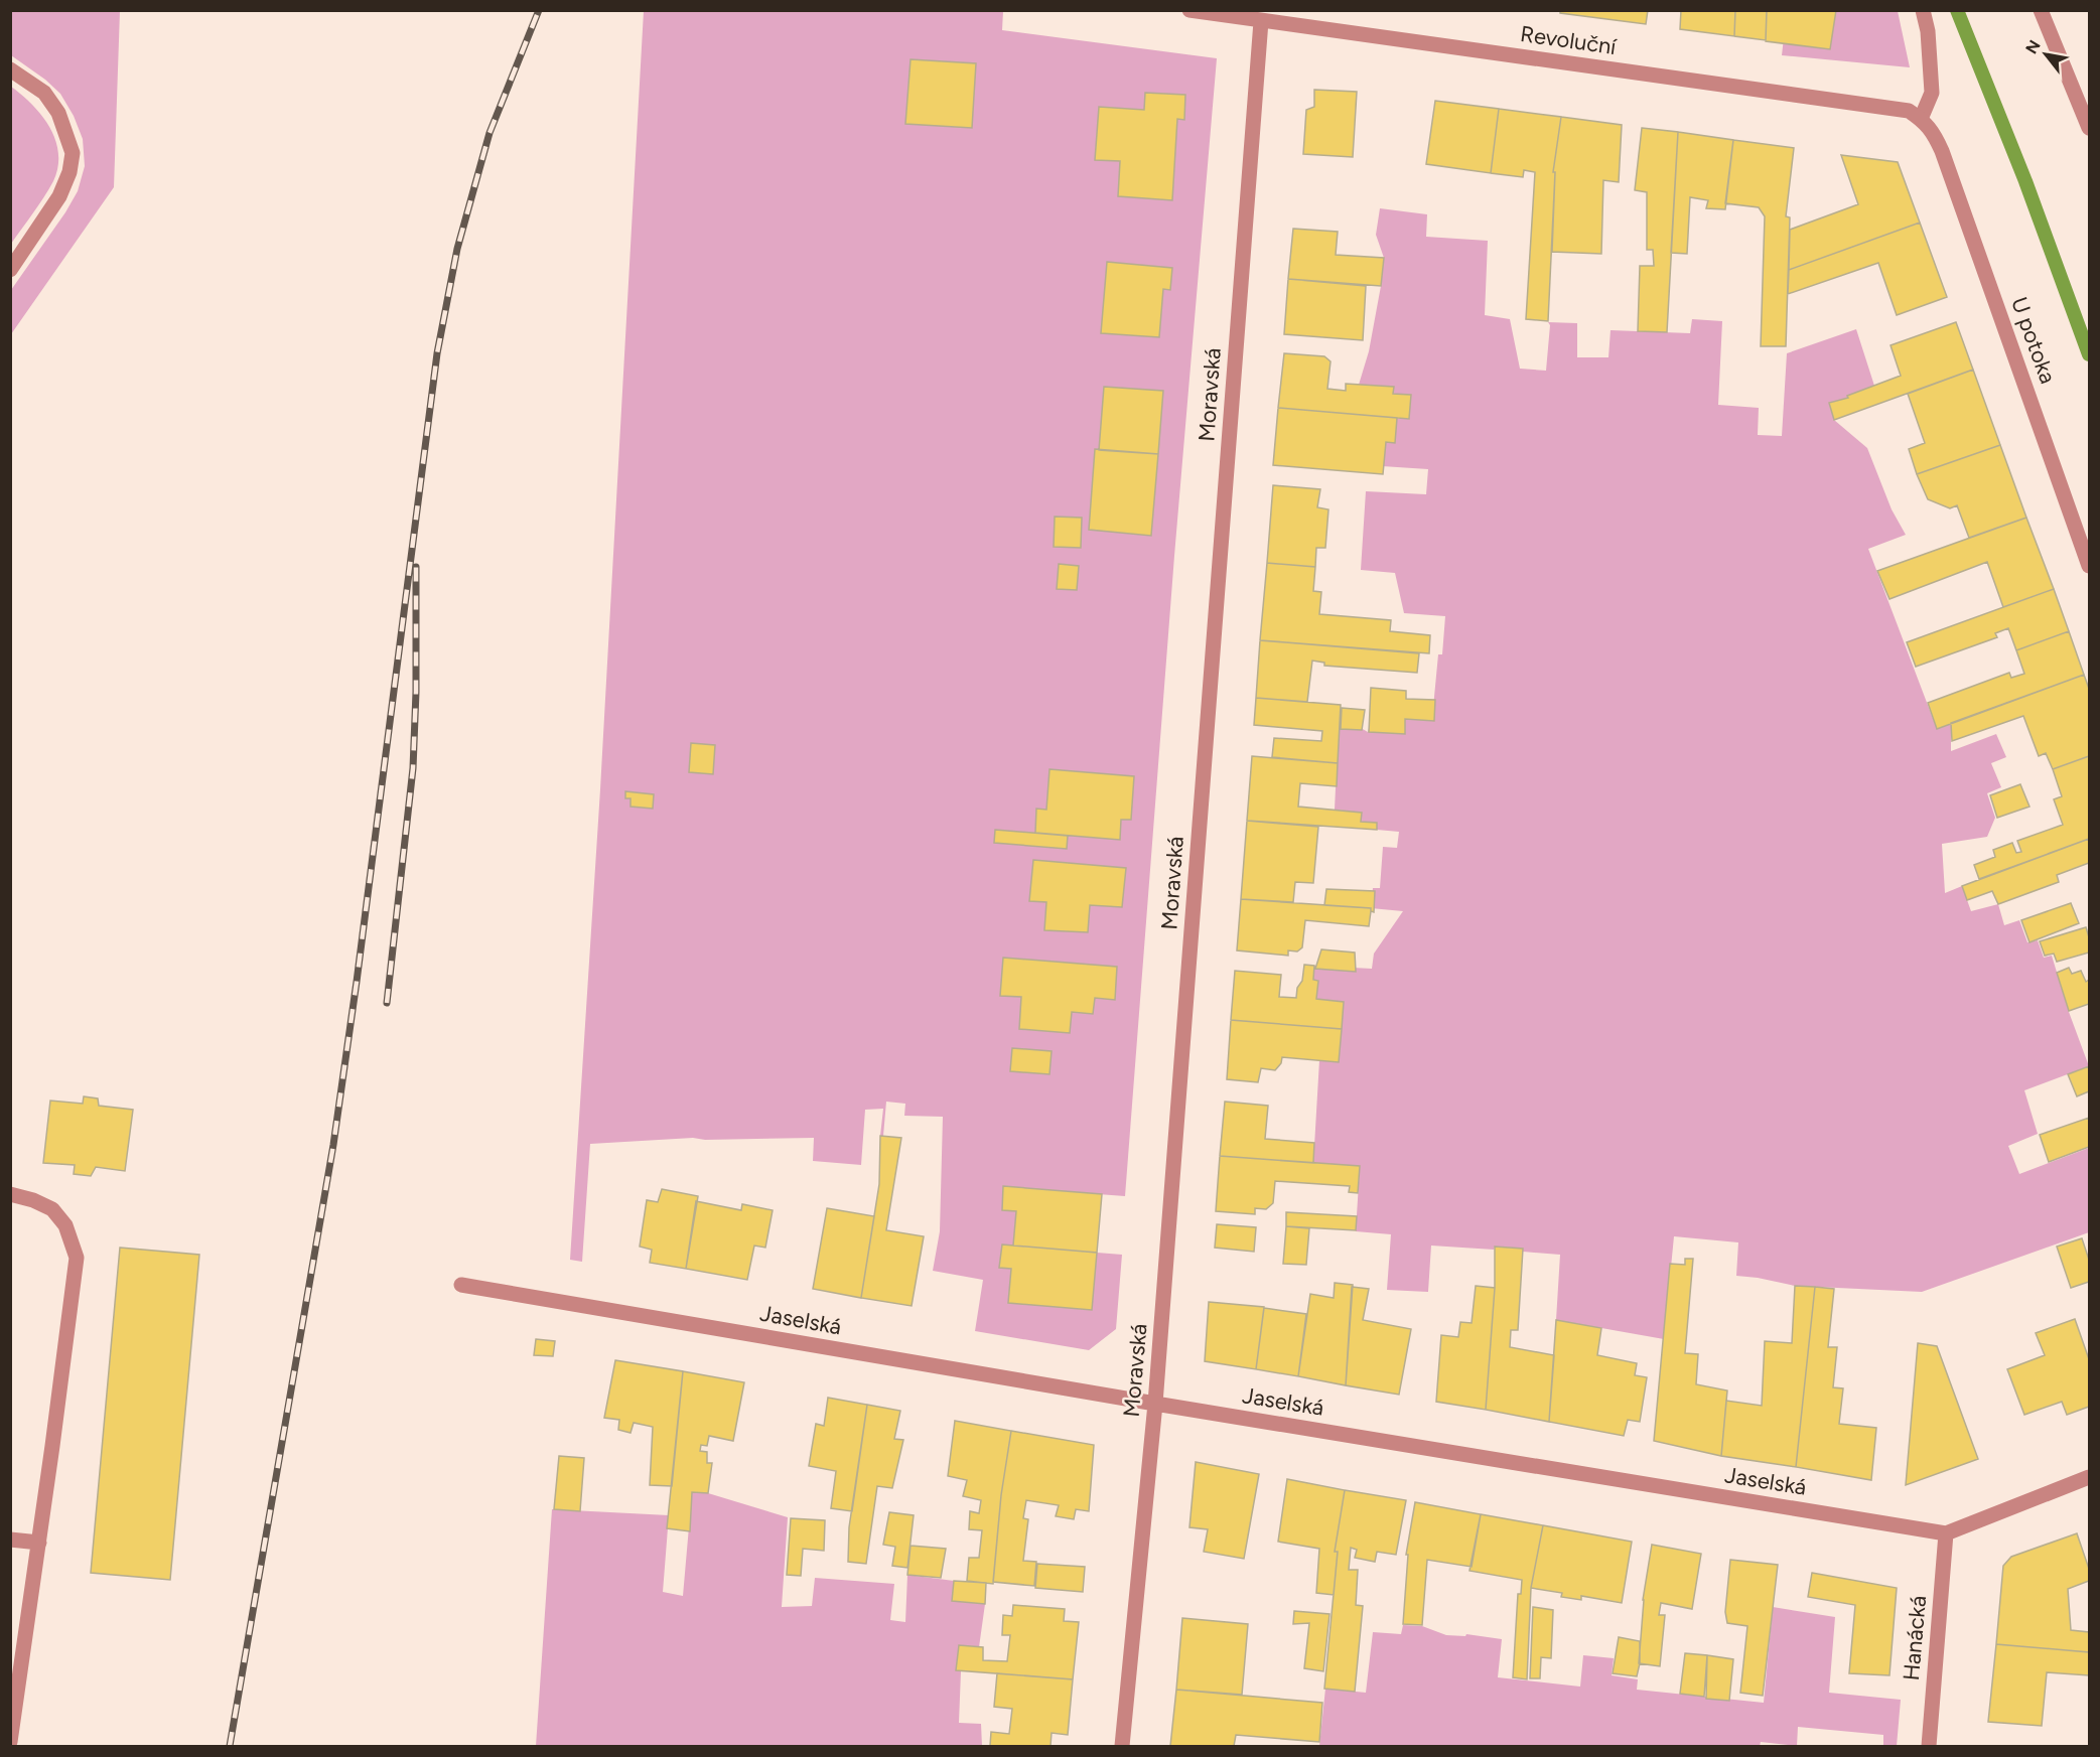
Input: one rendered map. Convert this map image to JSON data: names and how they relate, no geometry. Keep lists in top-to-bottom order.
{
  "streets": {
    "street": [
      "Revoluční",
      "U potoka",
      "Moravská",
      "Jaselská",
      "Hanácká"
    ]
  },
  "crossings": [
    ["Revoluční", "U potoka"],
    ["Revoluční", "Moravská"],
    ["Moravská", "Jaselská"],
    ["Jaselská", "Hanácká"]
  ],
  "north": "top left"
}
